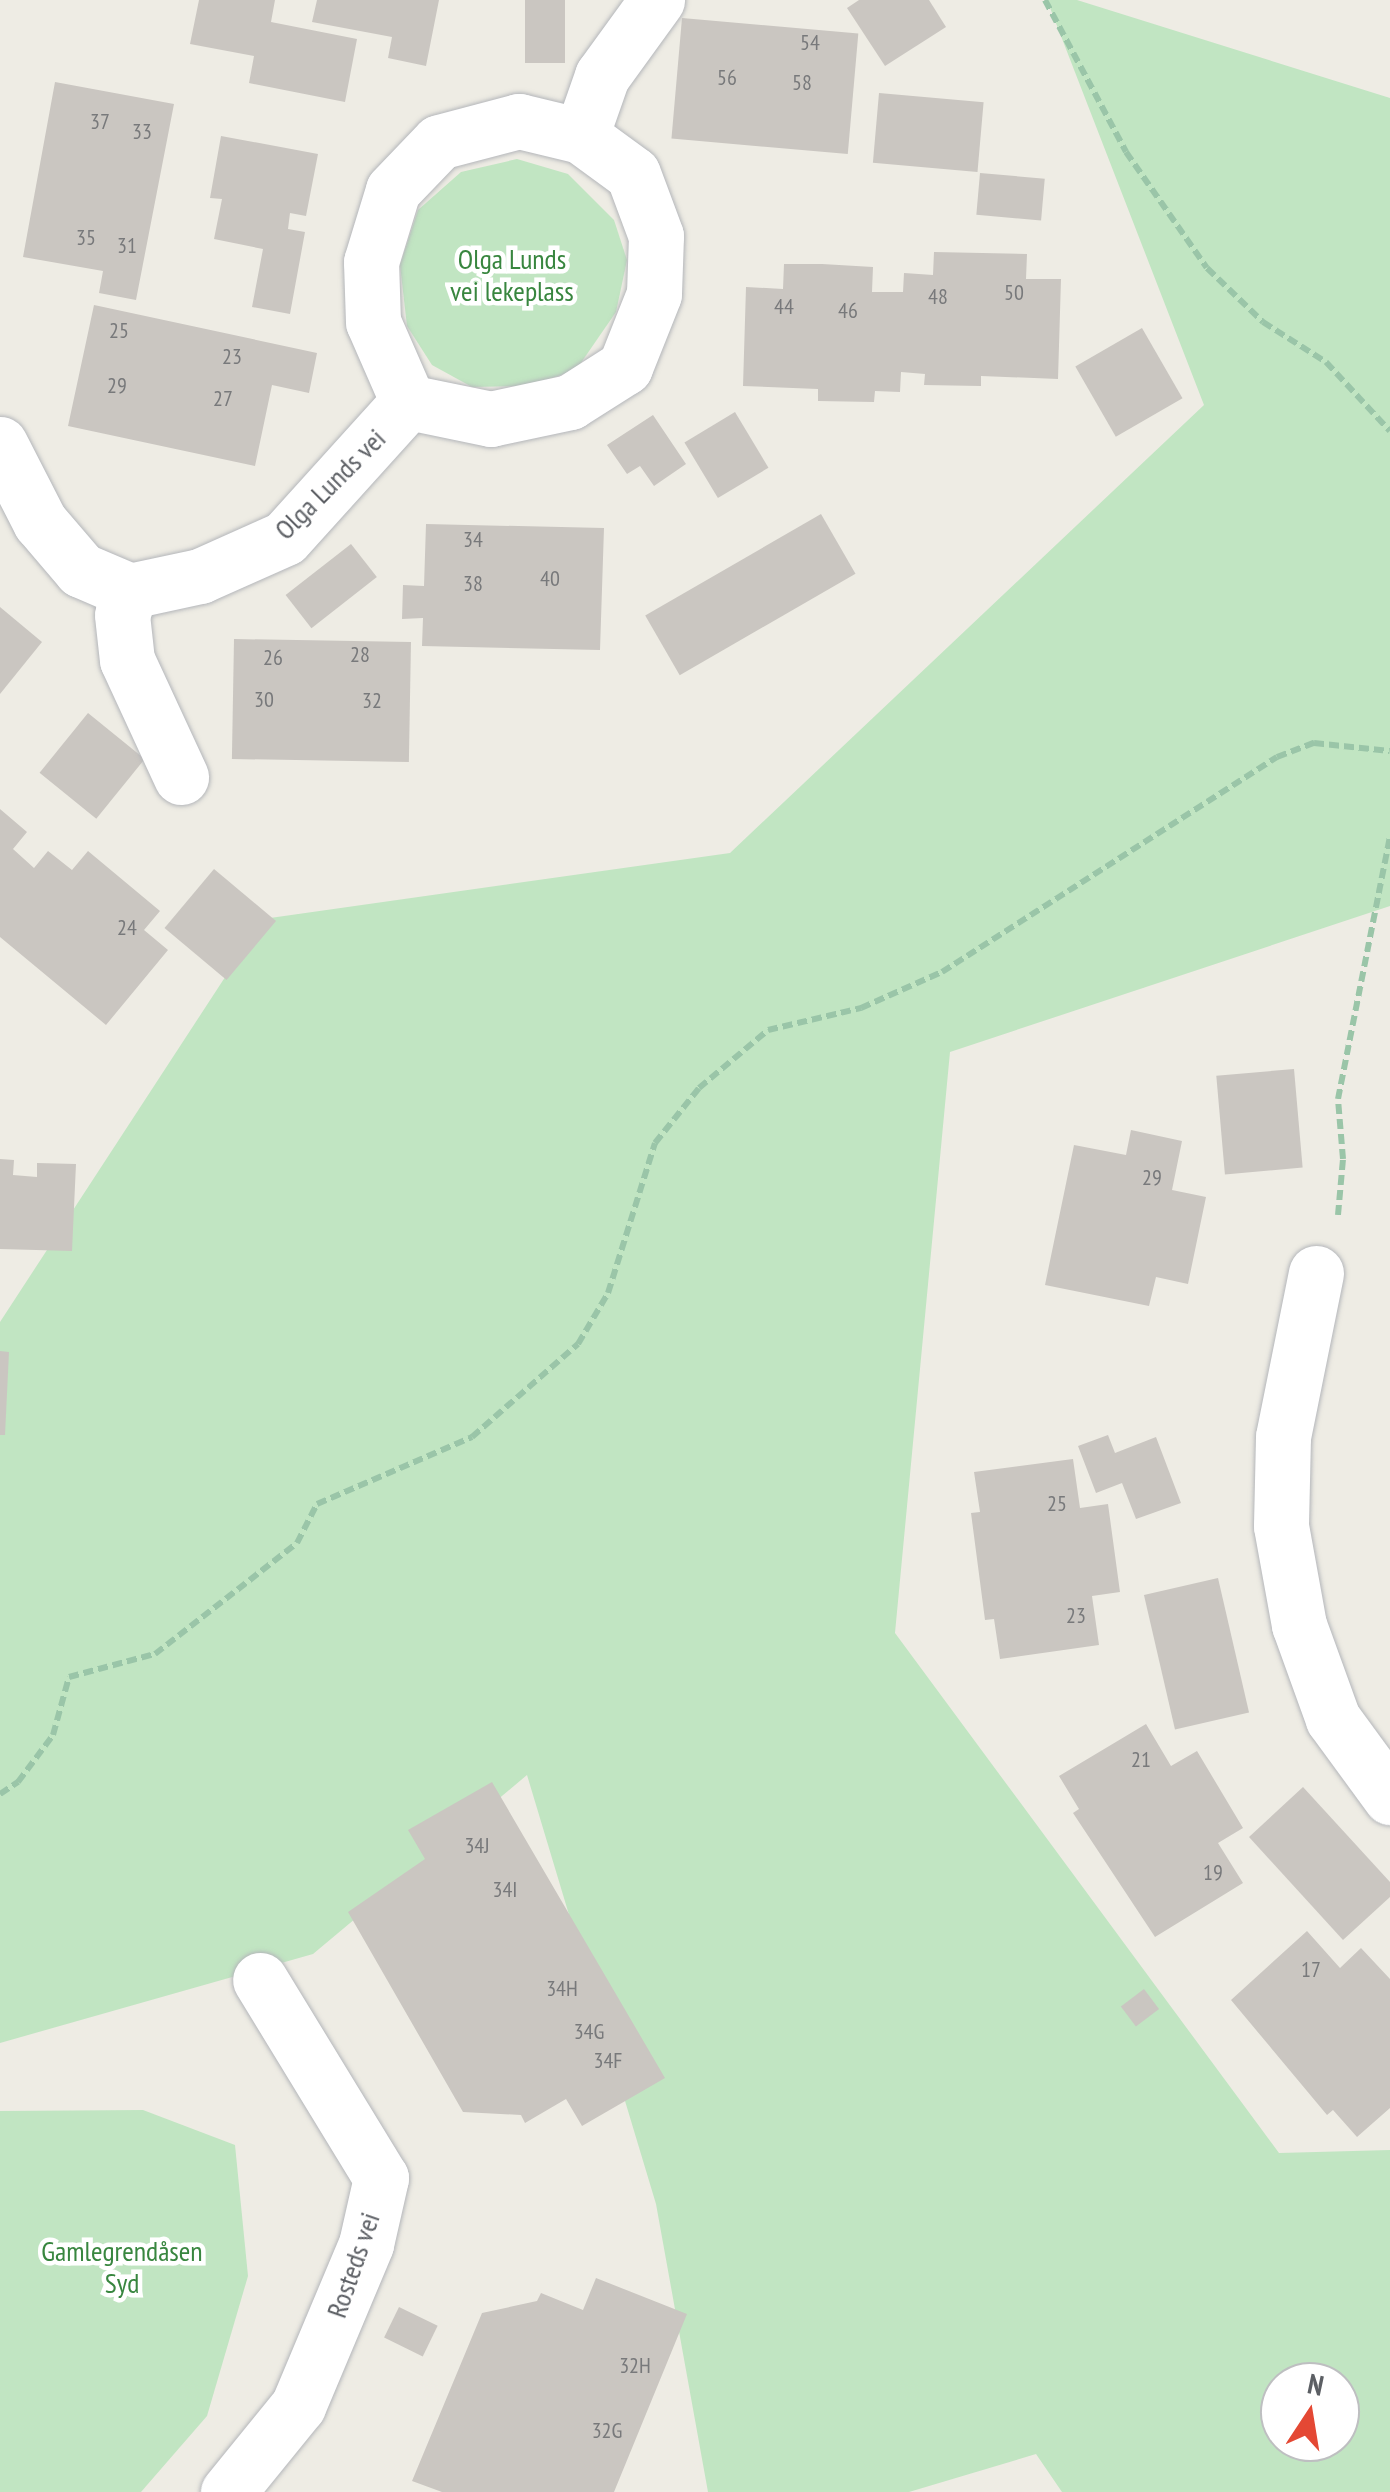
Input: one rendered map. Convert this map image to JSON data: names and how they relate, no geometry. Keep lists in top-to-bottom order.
{
  "streets": {
    "street": ["Olga Lunds vei", "Rosteds vei"]
  },
  "parks": ["Olga Lunds vei lekeplass", "Gamlegrendåsen Syd"],
  "house_numbers": [
    "54",
    "56",
    "58",
    "37",
    "33",
    "35",
    "31",
    "50",
    "48",
    "44",
    "46",
    "25",
    "23",
    "29",
    "27",
    "34",
    "40",
    "38",
    "28",
    "26",
    "30",
    "32",
    "24",
    "29",
    "25",
    "23",
    "21",
    "34J",
    "19",
    "34I",
    "17",
    "34H",
    "34G",
    "34F",
    "32H",
    "32G"
  ],
  "north": "top"
}
